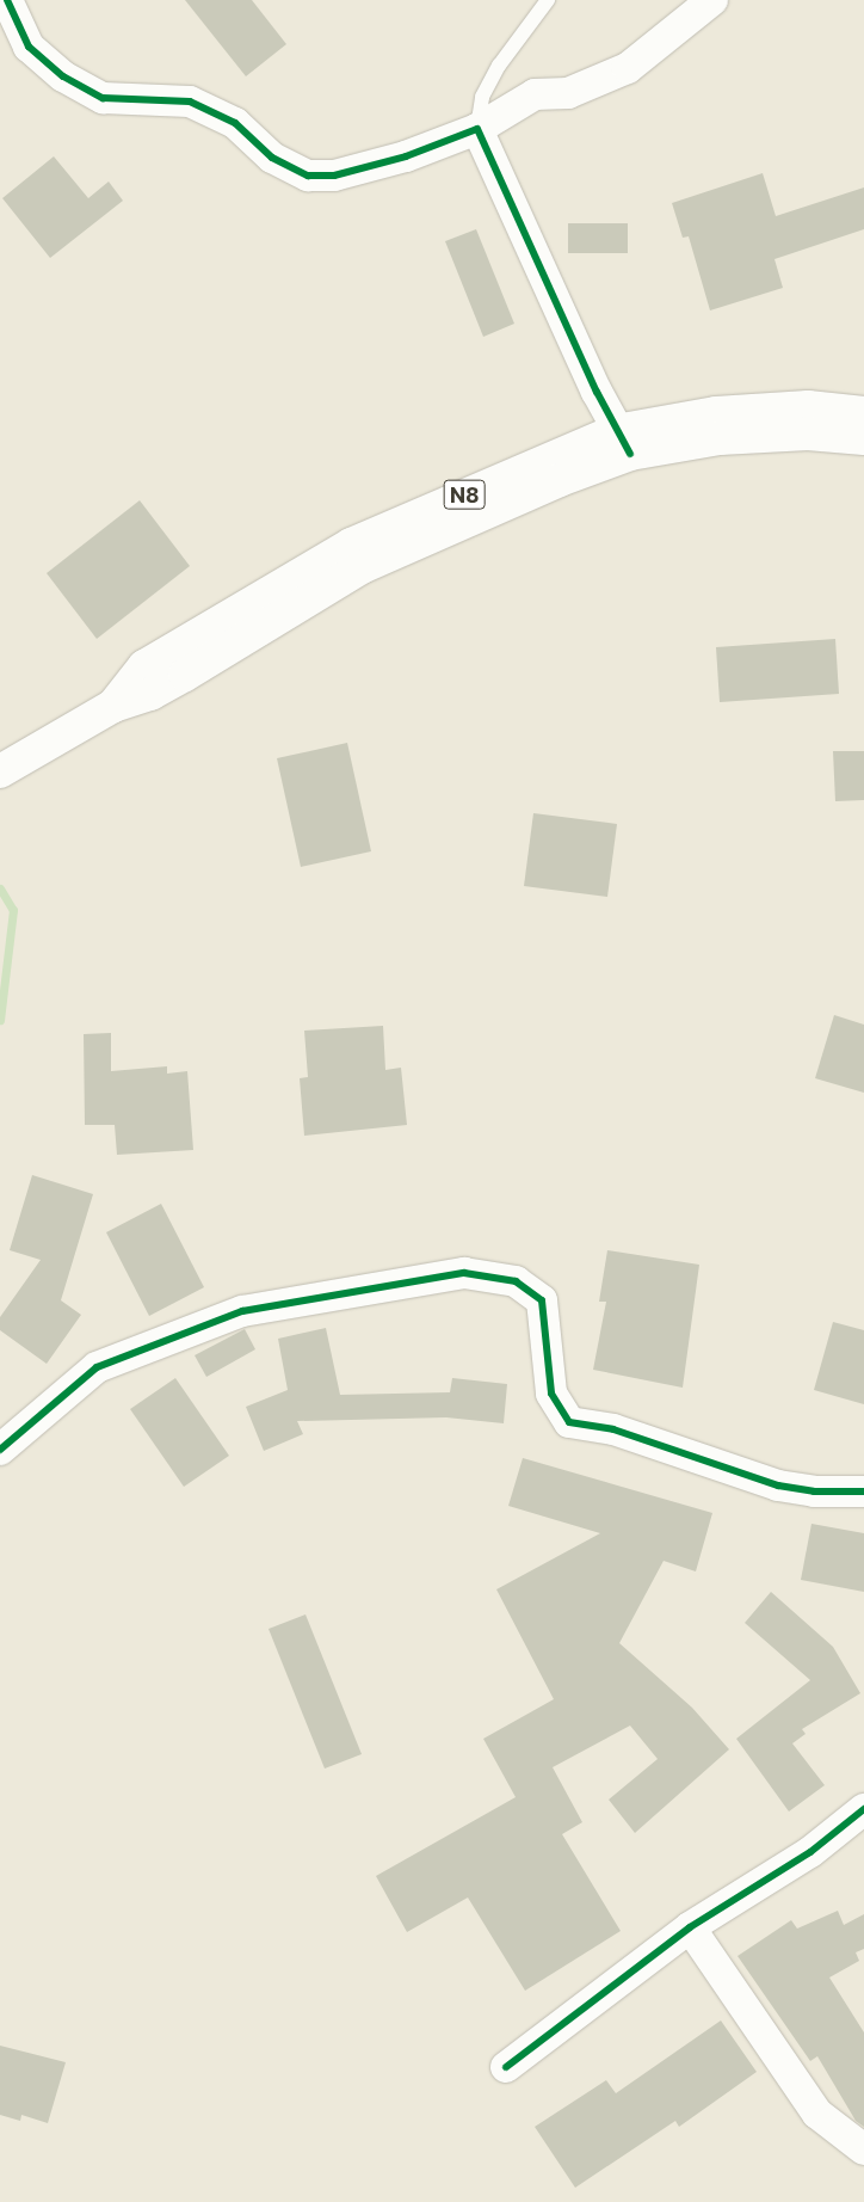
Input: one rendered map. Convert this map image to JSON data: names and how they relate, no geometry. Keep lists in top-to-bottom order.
{
  "streets": {
    "highway": ["N8"]
  }
}
